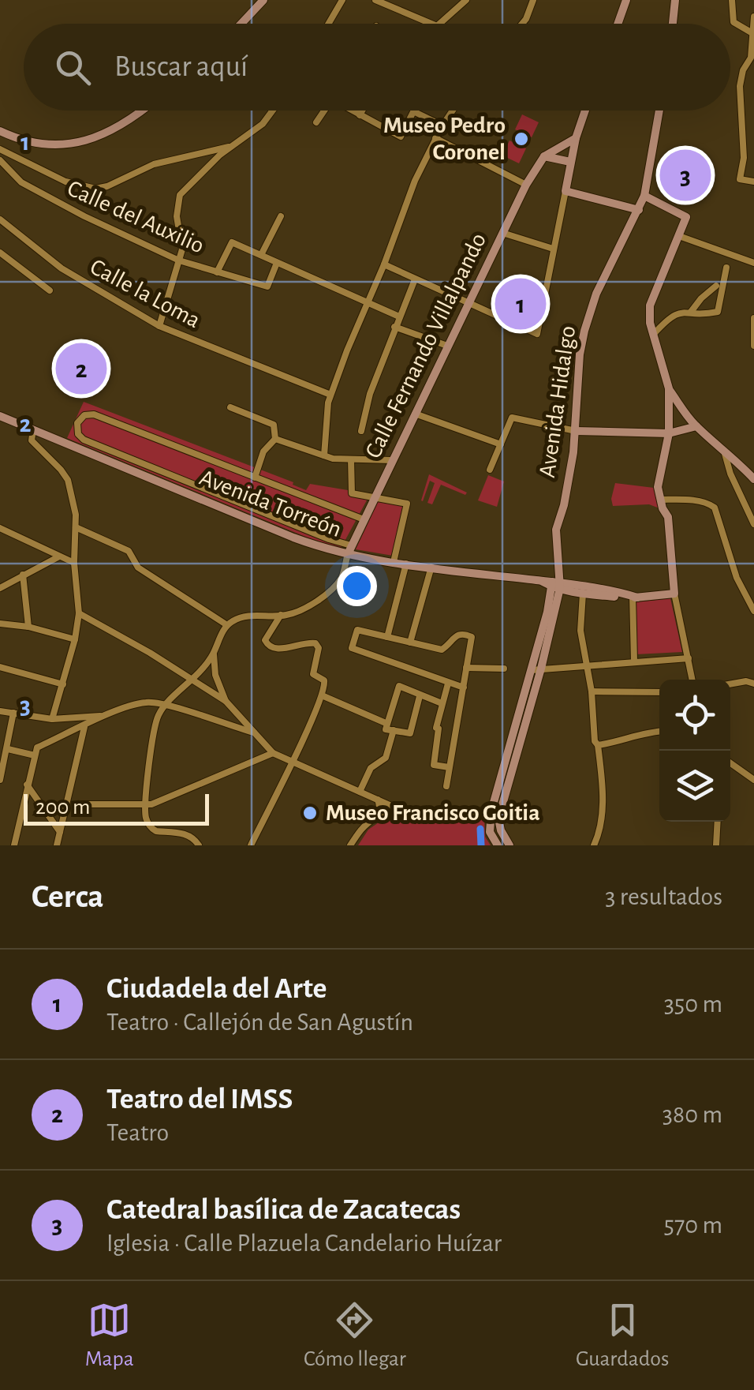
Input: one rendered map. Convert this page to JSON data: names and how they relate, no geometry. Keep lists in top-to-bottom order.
{
  "streets": {
    "street": [
      "Calle del Auxilio",
      "Calle la Loma",
      "Calle Fernando Villalpando",
      "Avenida Hidalgo",
      "Avenida Torreón"
    ]
  },
  "crossings": [
    ["Calle Fernando Villalpando", "Avenida Torreón"],
    ["Avenida Hidalgo", "Avenida Torreón"]
  ],
  "places": ["Museo Pedro Coronel", "Museo Francisco Goitia"],
  "scale_bar": "200 m",
  "page": {
    "search": "Buscar aquí",
    "pins": ["3", "1", "2"],
    "scale": "200 m",
    "heading": ["Cerca", "3 resultados"],
    "list": [
      {
        "mark": "1",
        "name": "Ciudadela del Arte",
        "note": "Teatro · Callejón de San Agustín",
        "value": "350 m"
      },
      {
        "mark": "2",
        "name": "Teatro del IMSS",
        "note": "Teatro",
        "value": "380 m"
      },
      {
        "mark": "3",
        "name": "Catedral basílica de Zacatecas",
        "note": "Iglesia · Calle Plazuela Candelario Huízar",
        "value": "570 m"
      }
    ],
    "nav": ["Mapa", "Cómo llegar", "Guardados"]
  },
  "grid": {
    "rows": ["1", "2", "3"]
  }
}
